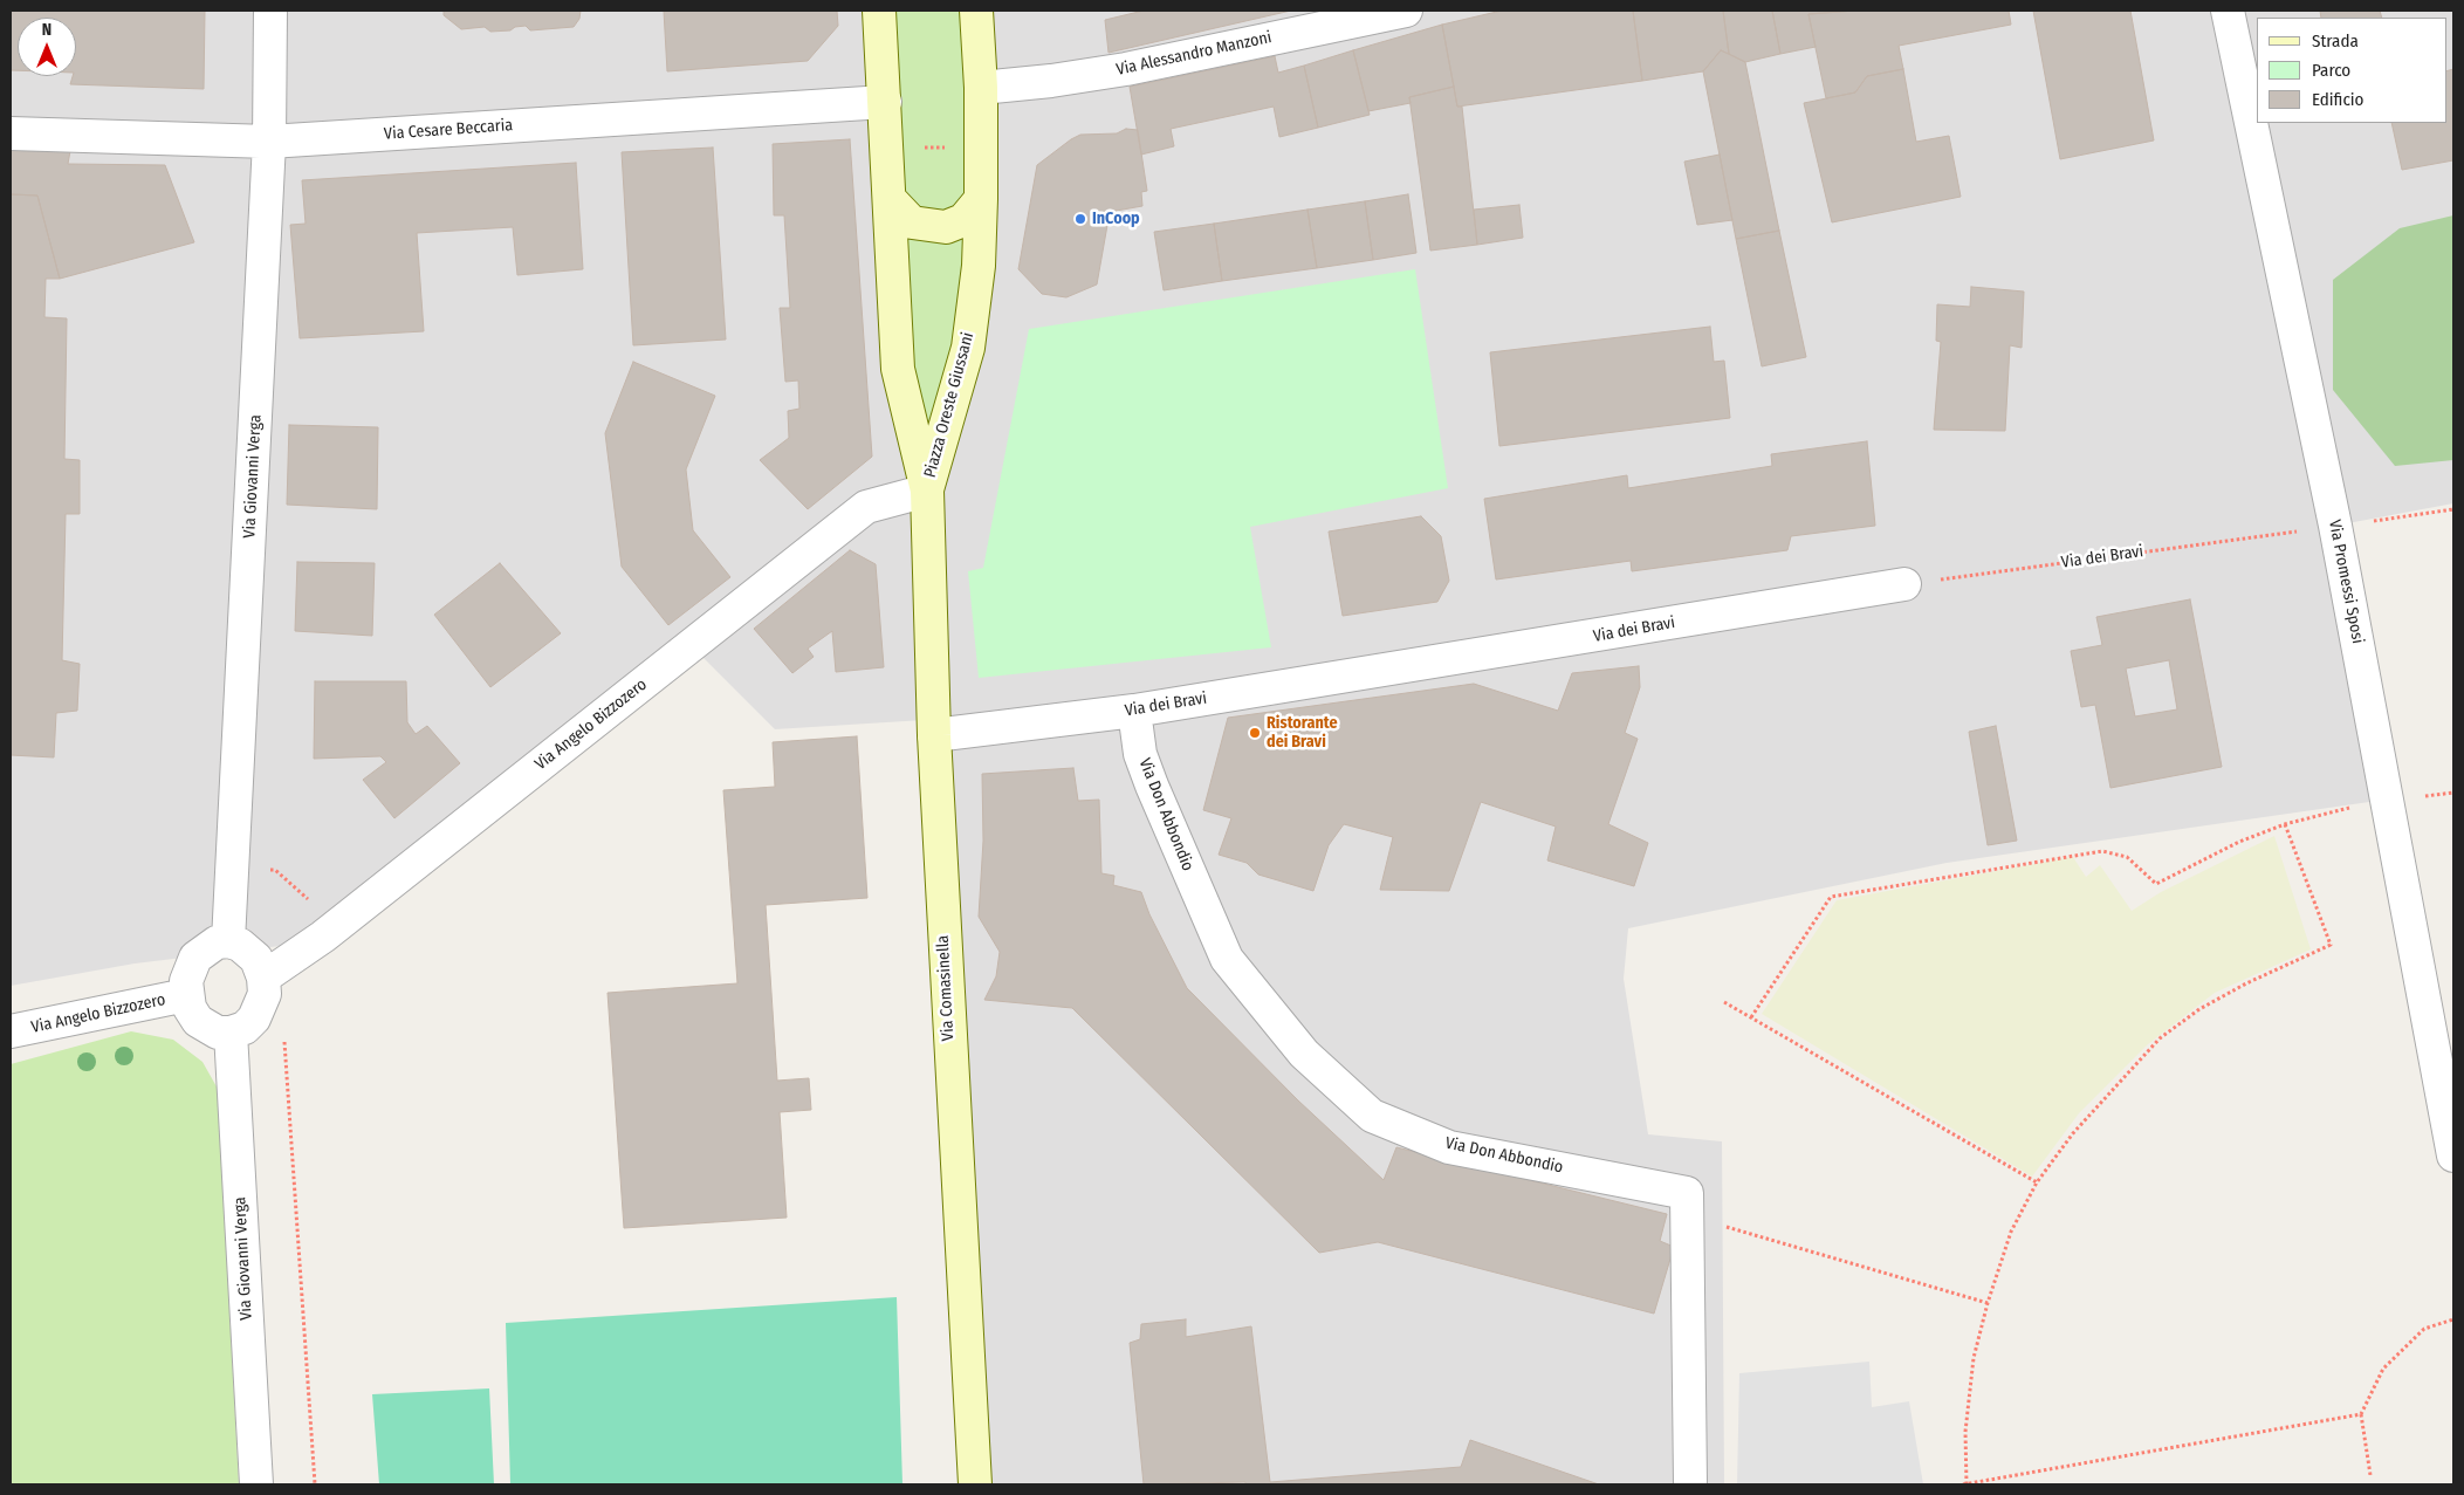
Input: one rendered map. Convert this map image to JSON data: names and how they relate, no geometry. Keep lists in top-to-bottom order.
{
  "streets": {
    "street": [
      "Via Alessandro Manzoni",
      "Via Cesare Beccaria",
      "Piazza Oreste Giussani",
      "Via Giovanni Verga",
      "Via dei Bravi",
      "Via Promessi Sposi",
      "Via Angelo Bizzozero",
      "Via Don Abbondio",
      "Via Comasinella"
    ]
  },
  "crossings": [
    ["Via Alessandro Manzoni", "Piazza Oreste Giussani"],
    ["Via Cesare Beccaria", "Piazza Oreste Giussani"],
    ["Via Cesare Beccaria", "Via Giovanni Verga"],
    ["Piazza Oreste Giussani", "Via Angelo Bizzozero"],
    ["Piazza Oreste Giussani", "Via Comasinella"],
    ["Via Giovanni Verga", "Via Angelo Bizzozero"],
    ["Via dei Bravi", "Via Promessi Sposi"],
    ["Via dei Bravi", "Via Don Abbondio"],
    ["Via dei Bravi", "Via Comasinella"],
    ["Via Angelo Bizzozero", "Via Comasinella"]
  ],
  "places": ["InCoop", "Ristorante dei Bravi"],
  "legend": ["Strada", "Parco", "Edificio"],
  "north": "top"
}
